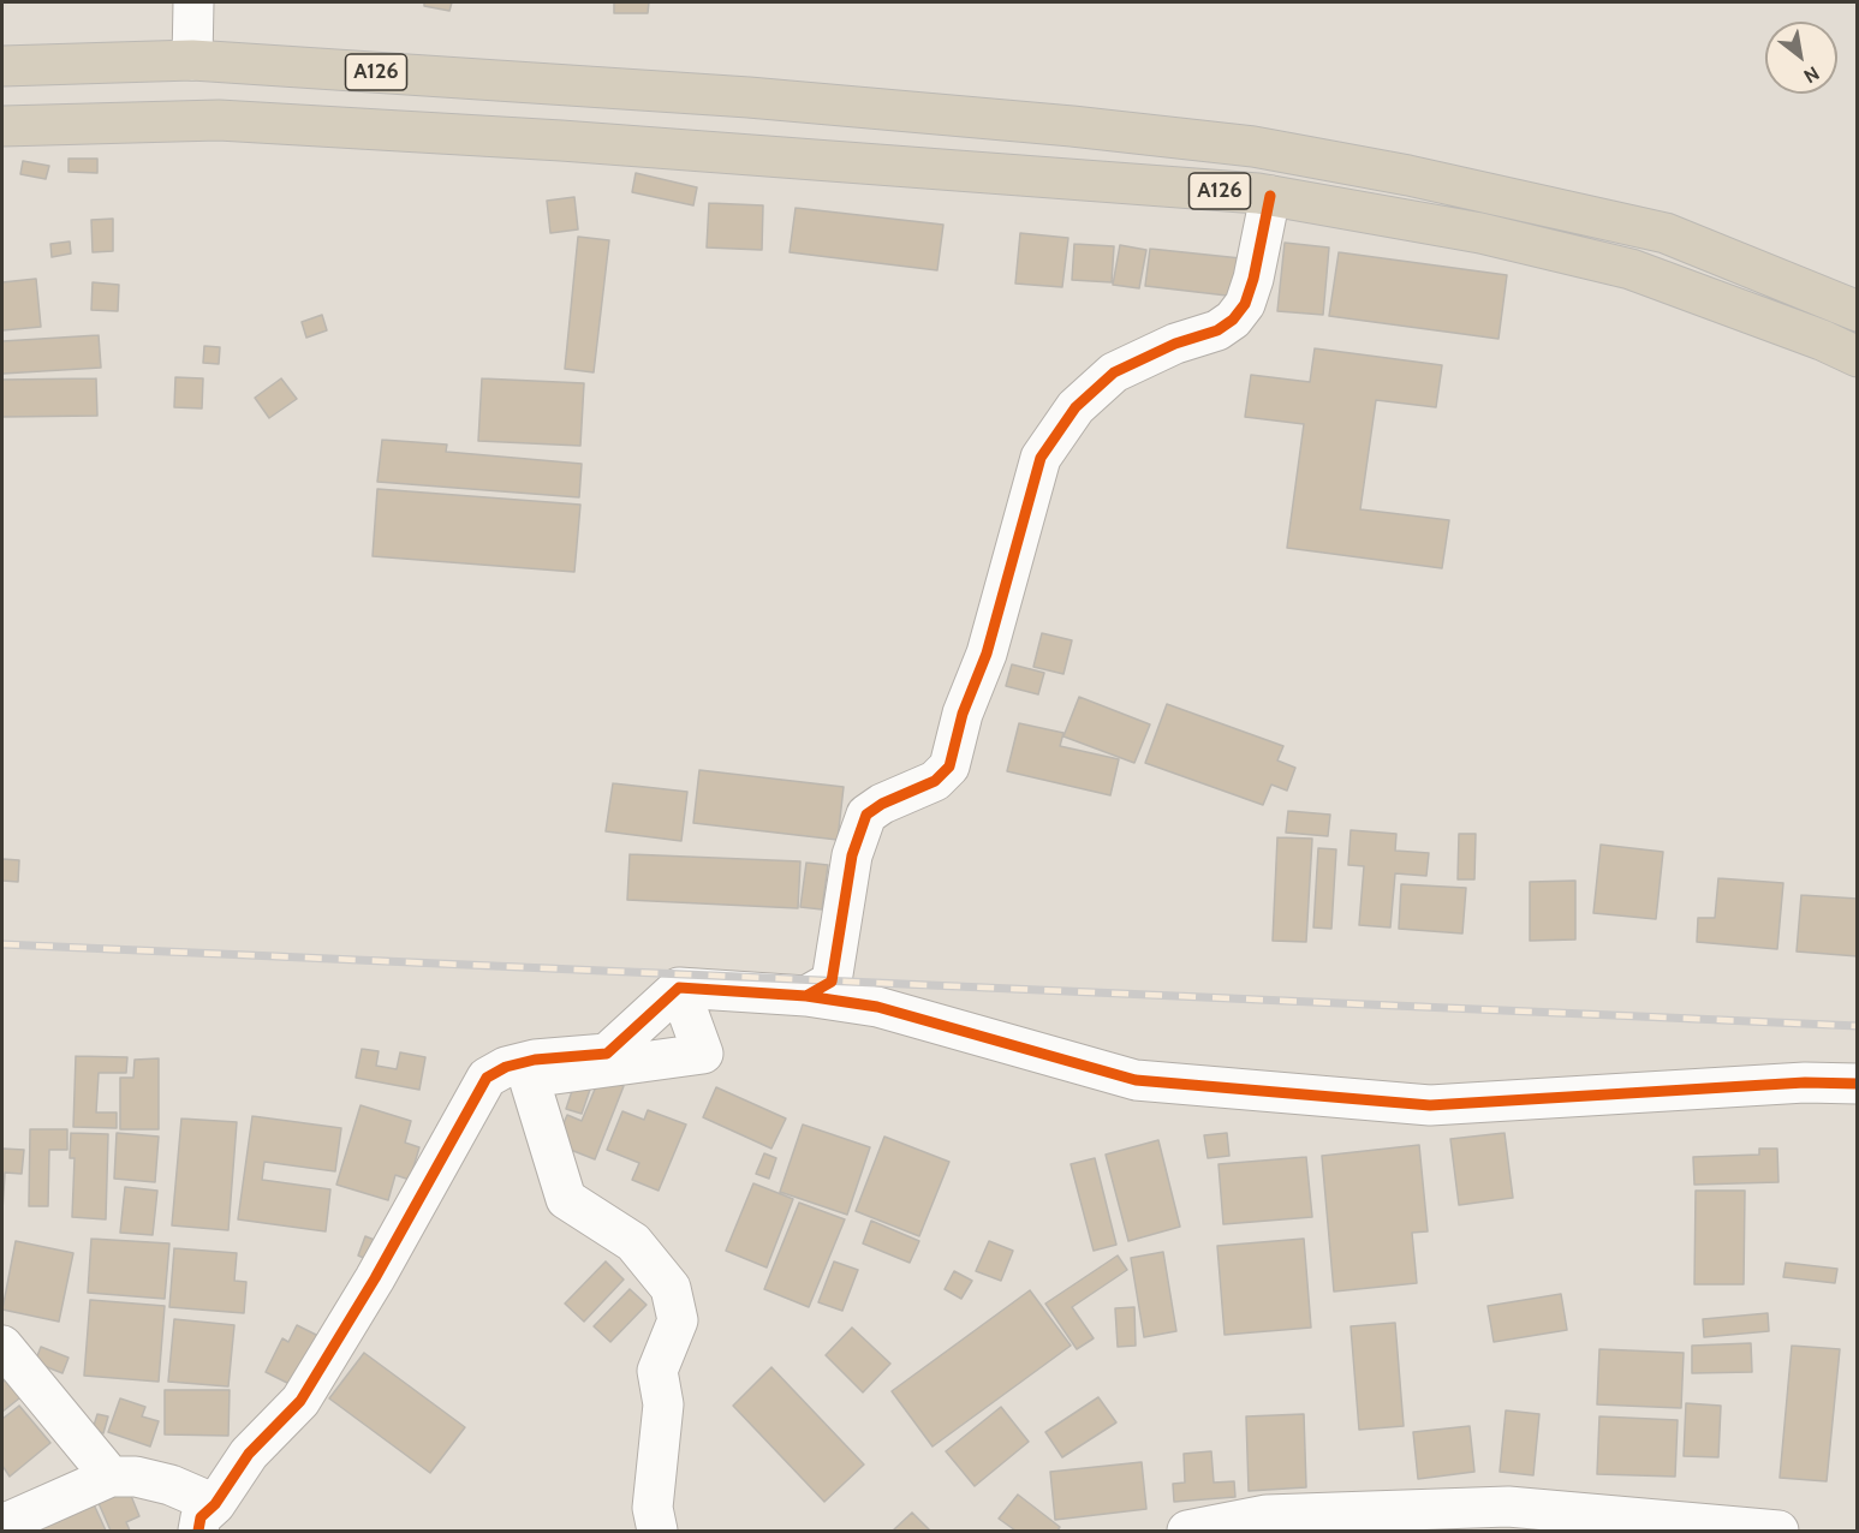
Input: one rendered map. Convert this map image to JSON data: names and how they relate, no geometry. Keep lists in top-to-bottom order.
{
  "streets": {
    "highway": ["A126"]
  },
  "north": "bottom right"
}
